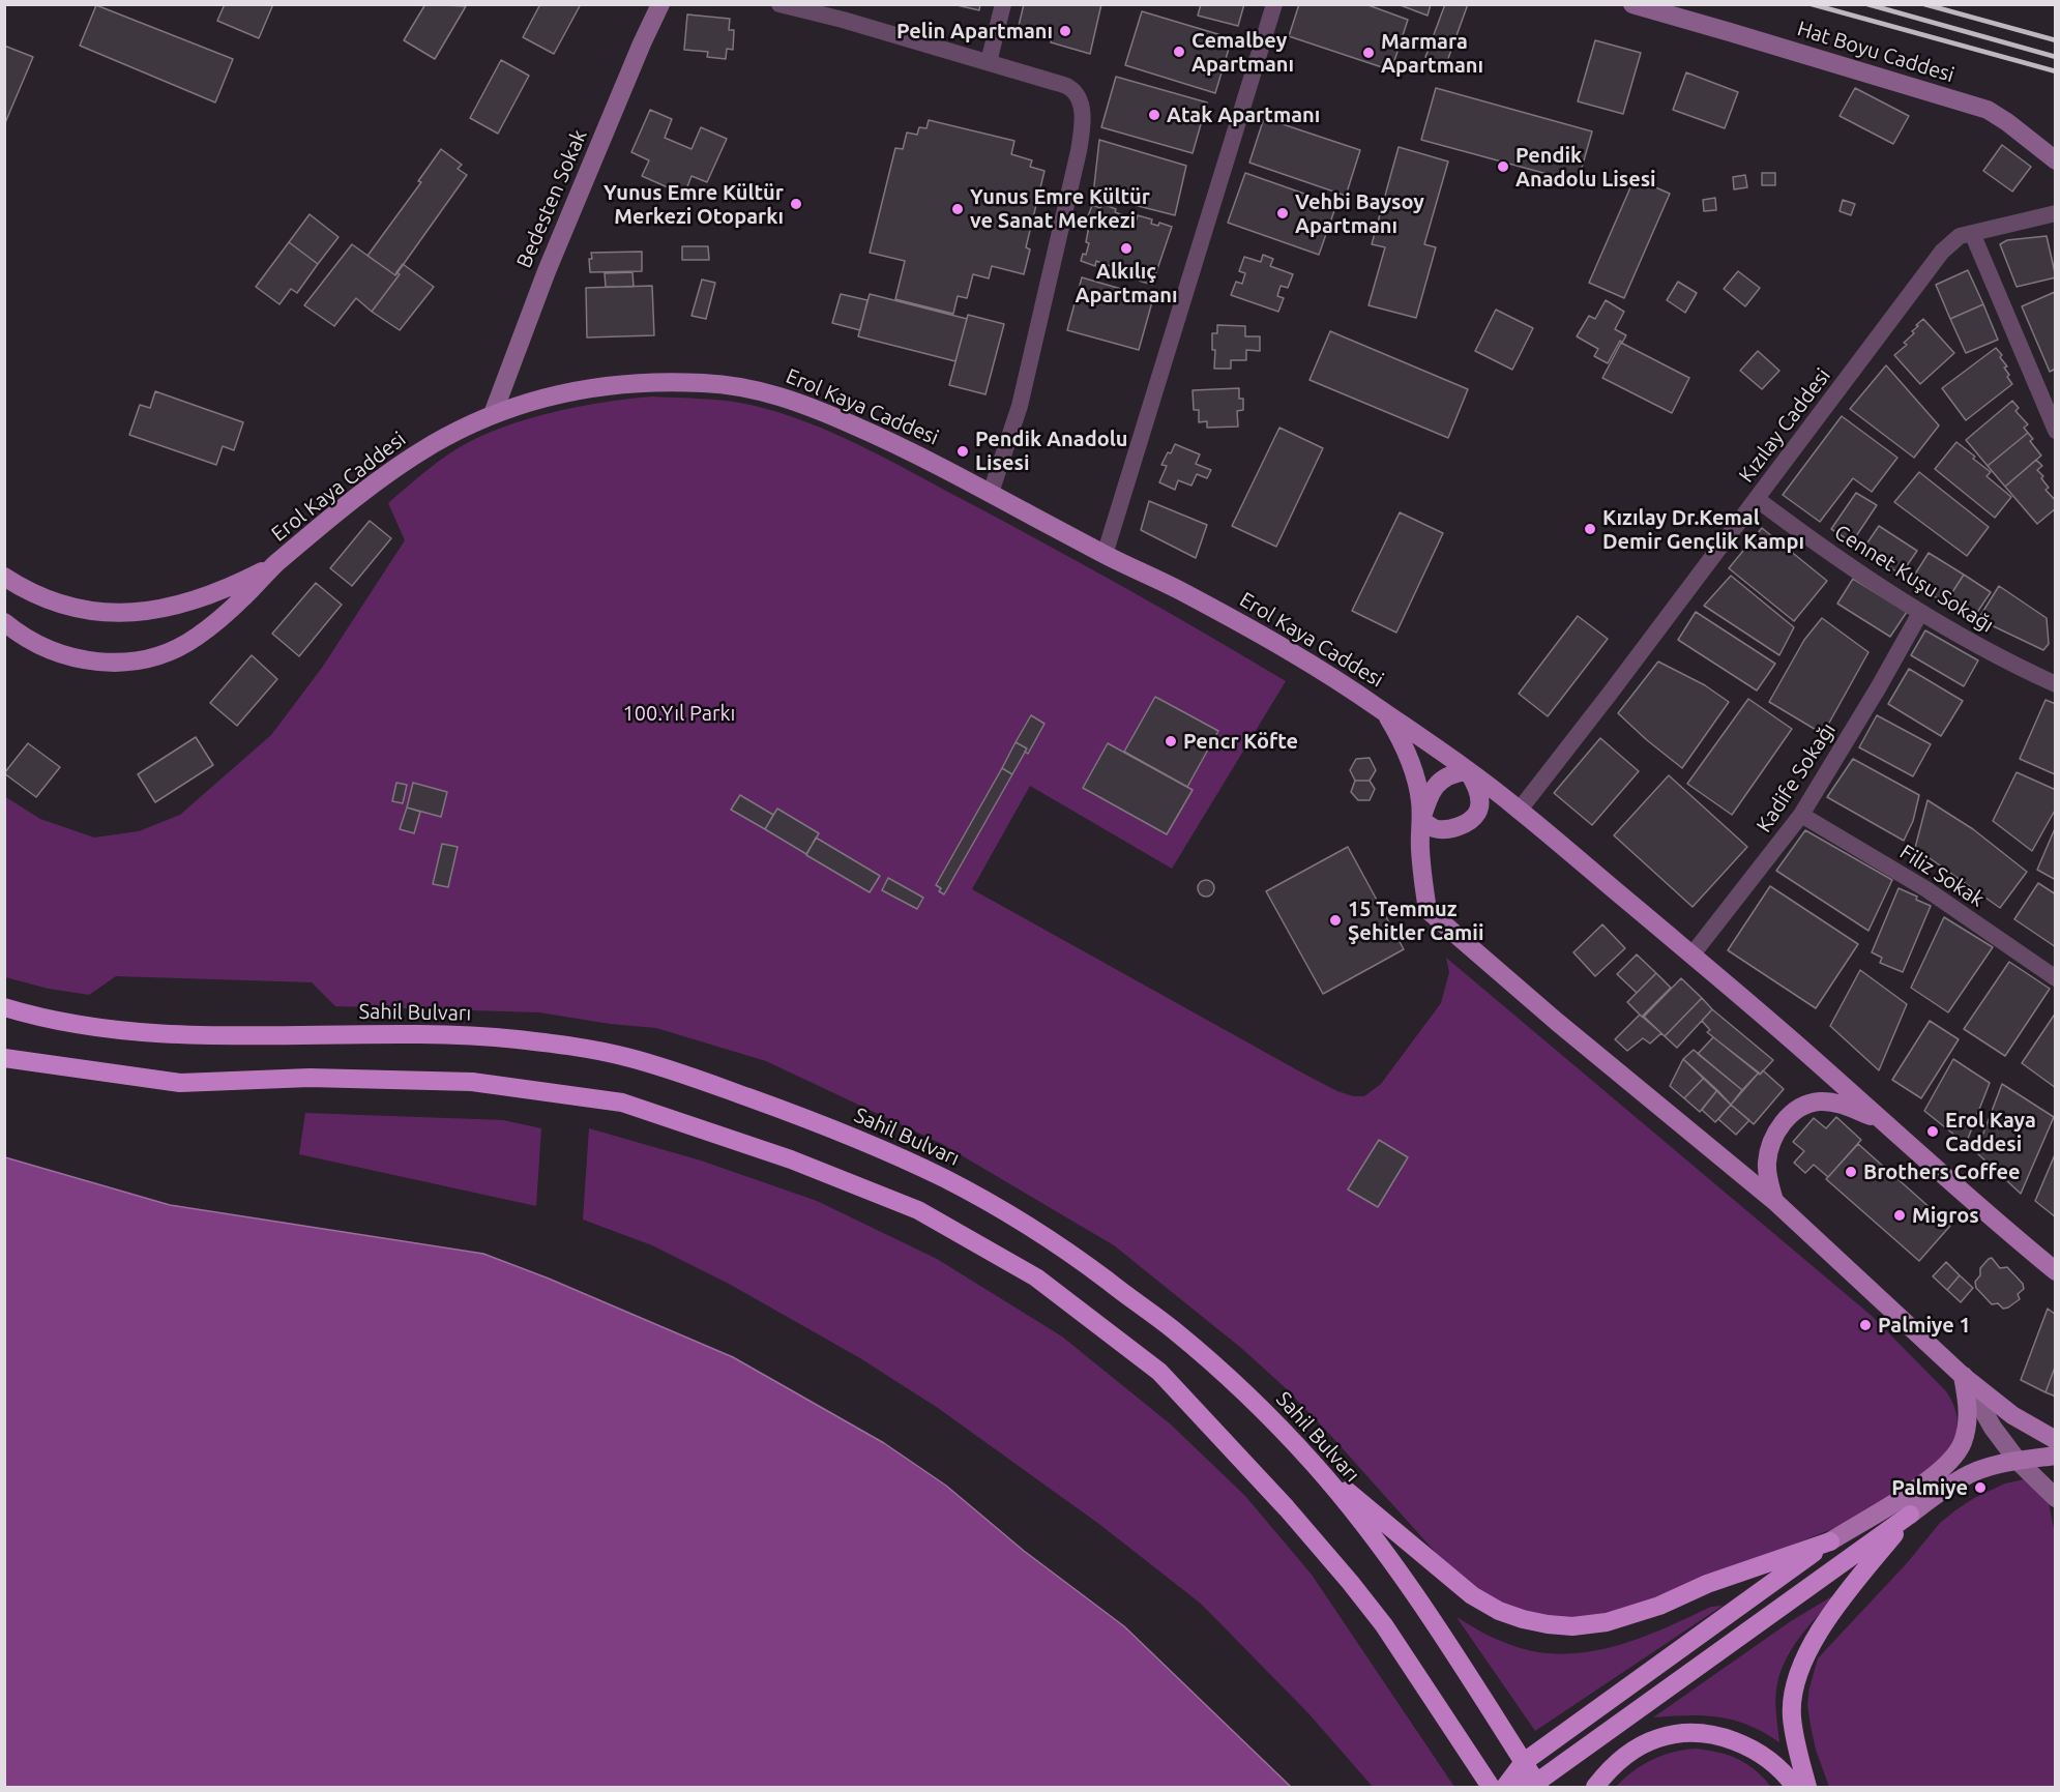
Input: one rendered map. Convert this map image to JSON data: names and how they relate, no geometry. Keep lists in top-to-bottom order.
{
  "streets": {
    "highway": ["Sahil Bulvarı"],
    "main road": ["Erol Kaya Caddesi"],
    "street": [
      "Hat Boyu Caddesi",
      "Bedesten Sokak",
      "Kızılay Caddesi",
      "Cennet Kuşu Sokağı",
      "Kadife Sokağı",
      "Filiz Sokak"
    ]
  },
  "crossings": [
    ["Bedesten Sokak", "Erol Kaya Caddesi"],
    ["Erol Kaya Caddesi", "Kızılay Caddesi"],
    ["Erol Kaya Caddesi", "Kadife Sokağı"],
    ["Kızılay Caddesi", "Cennet Kuşu Sokağı"],
    ["Cennet Kuşu Sokağı", "Kadife Sokağı"],
    ["Kadife Sokağı", "Filiz Sokak"]
  ],
  "parks": ["100.Yıl Parkı"],
  "places": [
    "Pelin Apartmanı",
    "Cemalbey Apartmanı",
    "Marmara Apartmanı",
    "Atak Apartmanı",
    "Pendik Anadolu Lisesi",
    "Yunus Emre Kültür Merkezi Otoparkı",
    "Yunus Emre Kültür ve Sanat Merkezi",
    "Vehbi Baysoy Apartmanı",
    "Alkılıç Apartmanı",
    "Pendi̇k Anadolu Li̇sesi̇",
    "Kızılay Dr.Kemal Demir Gençlik Kampı",
    "Pencr Köfte",
    "15 Temmuz Şehitler Camii",
    "Erol Kaya Caddesi",
    "Brothers Coffee",
    "Migros",
    "Palmiye 1",
    "Palmiye"
  ]
}
